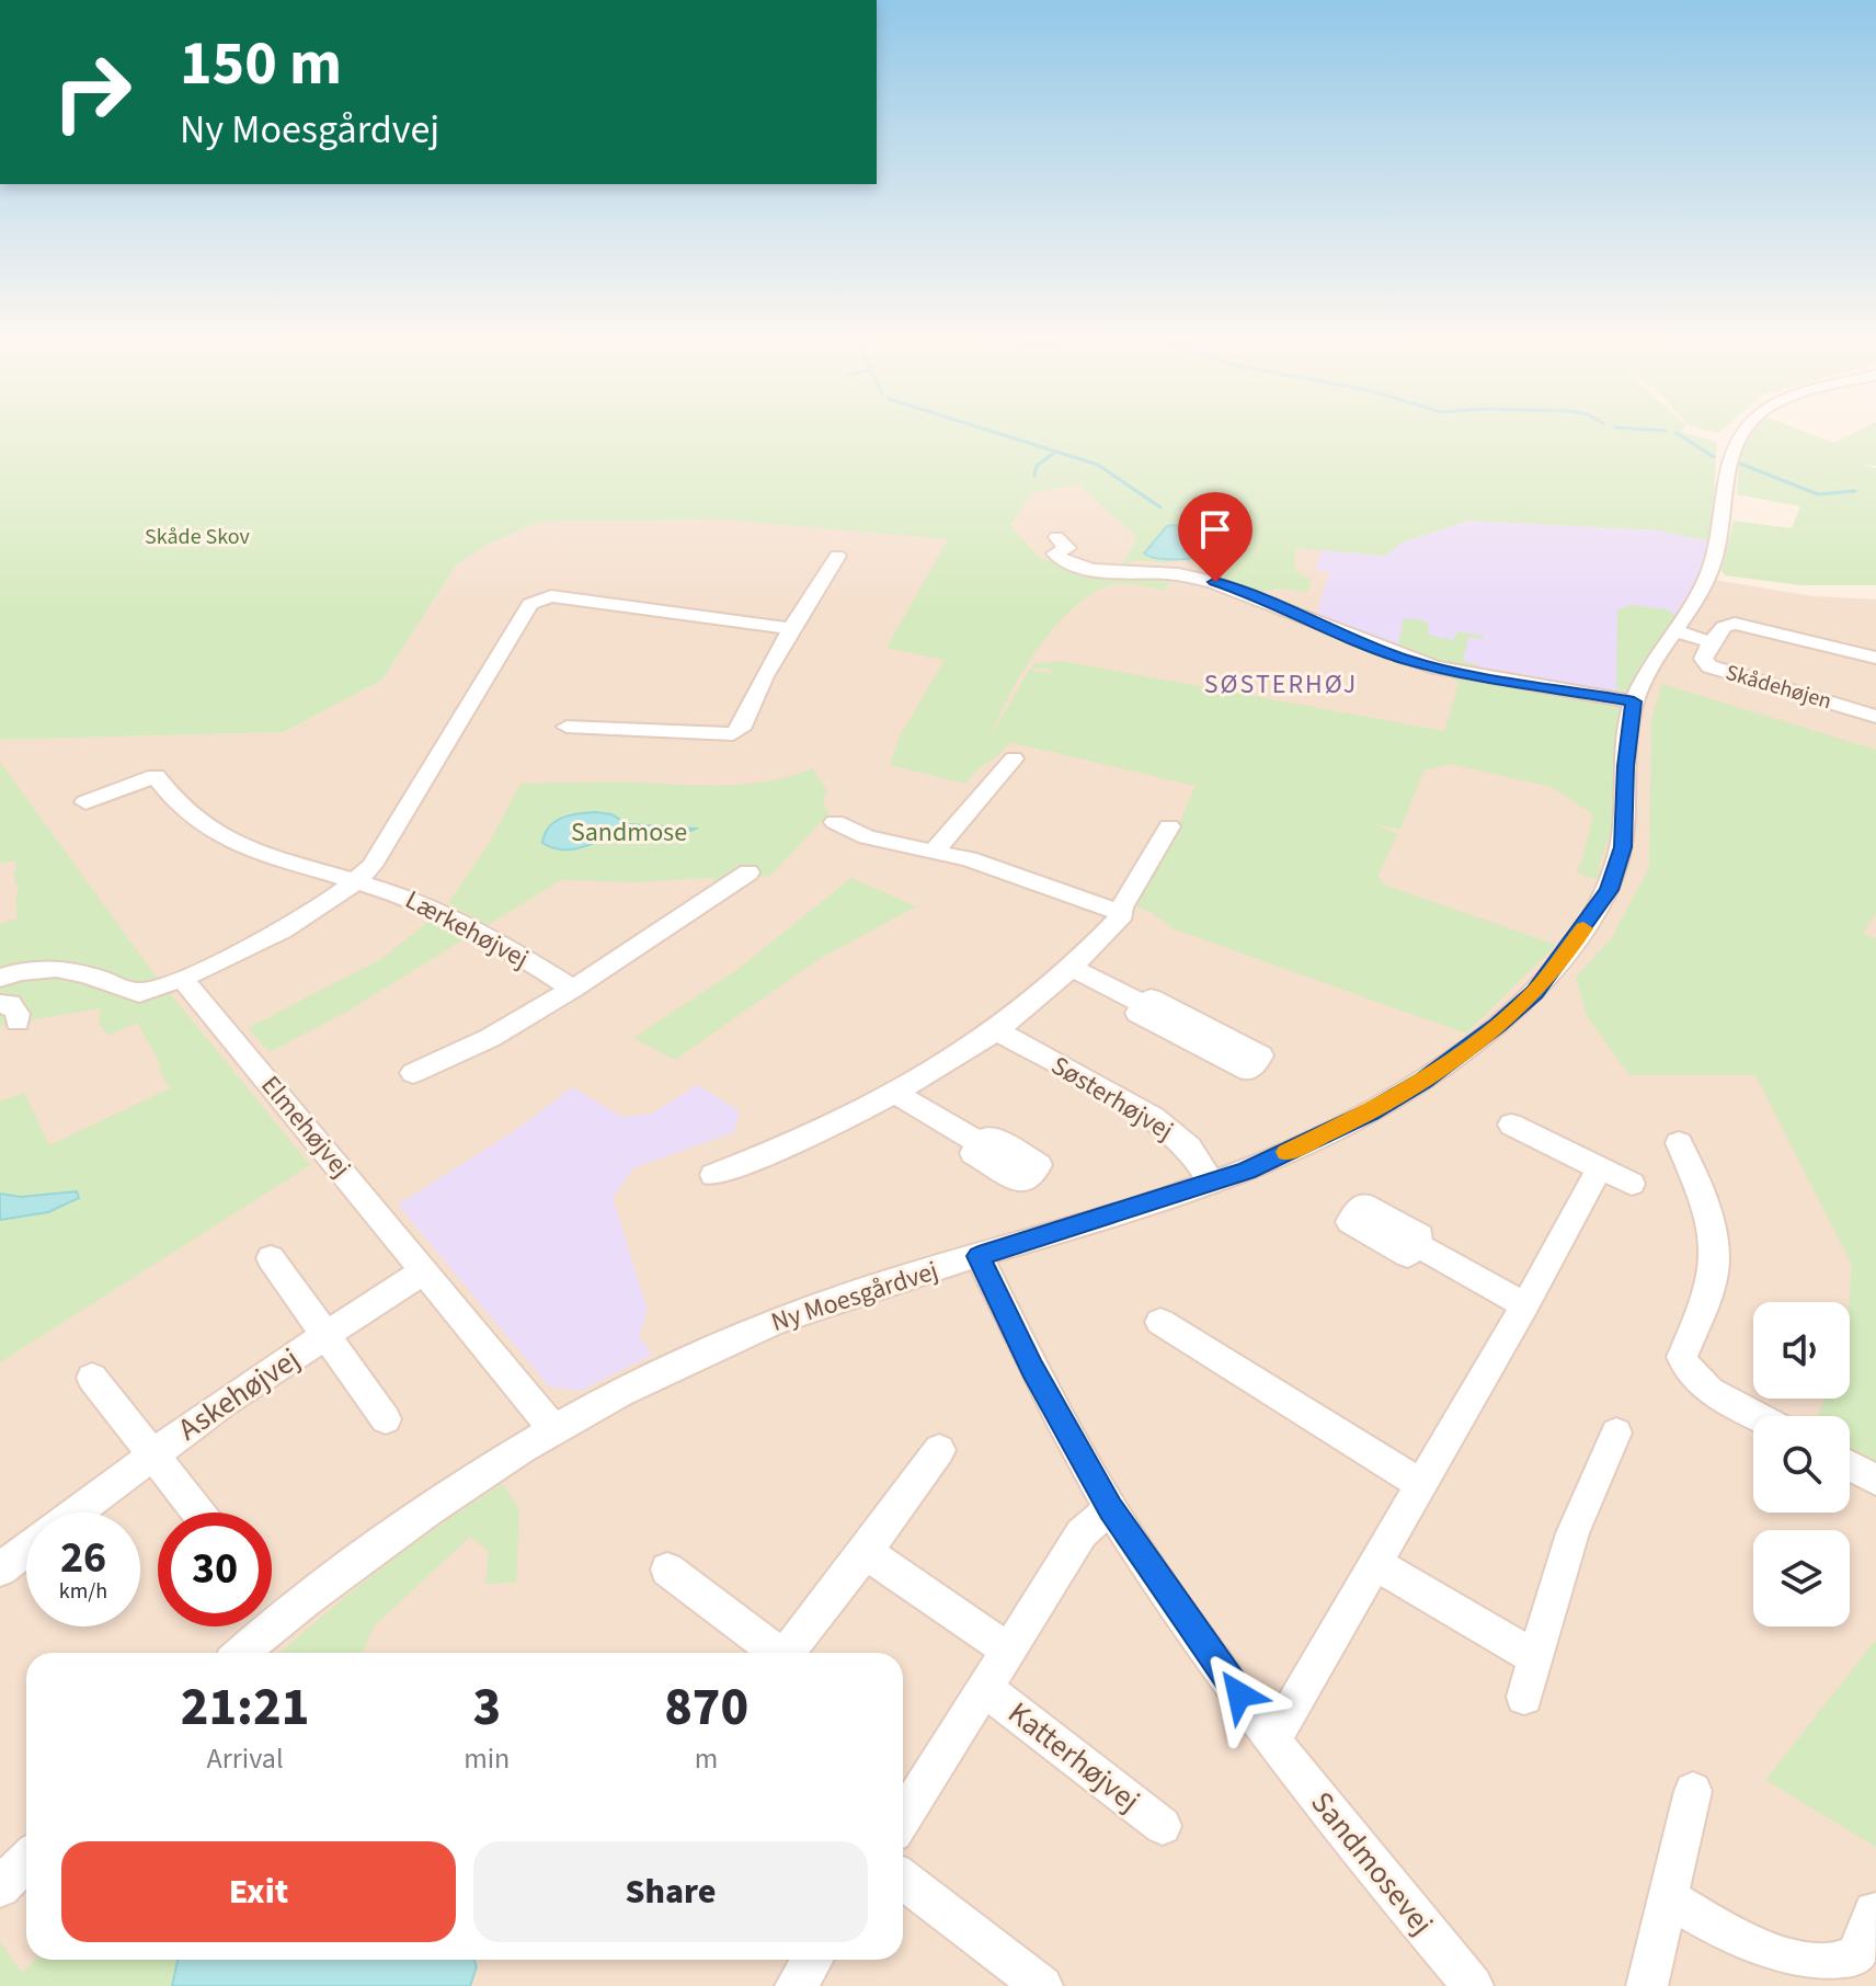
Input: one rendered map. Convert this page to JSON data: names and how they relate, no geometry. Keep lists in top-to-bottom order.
{
  "streets": {
    "street": [
      "Skådehøjen",
      "Lærkehøjvej",
      "Søsterhøjvej",
      "Elmehøjvej",
      "Ny Moesgårdvej",
      "Askehøjvej",
      "Katterhøjvej",
      "Sandmosevej"
    ]
  },
  "crossings": [
    ["Skådehøjen", "Ny Moesgårdvej"],
    ["Søsterhøjvej", "Ny Moesgårdvej"],
    ["Elmehøjvej", "Ny Moesgårdvej"],
    ["Elmehøjvej", "Askehøjvej"],
    ["Ny Moesgårdvej", "Sandmosevej"],
    ["Katterhøjvej", "Sandmosevej"]
  ],
  "districts": ["SØSTERHØJ"],
  "parks": ["Skåde Skov", "Sandmose"],
  "page": {
    "turn": ["150 m", "Ny Moesgårdvej"],
    "speed": "26 km/h",
    "limit": "30",
    "eta": [
      "21:21",
      "Arrival",
      "3",
      "min",
      "870",
      "m"
    ],
    "buttons": ["Exit", "Share"]
  }
}
